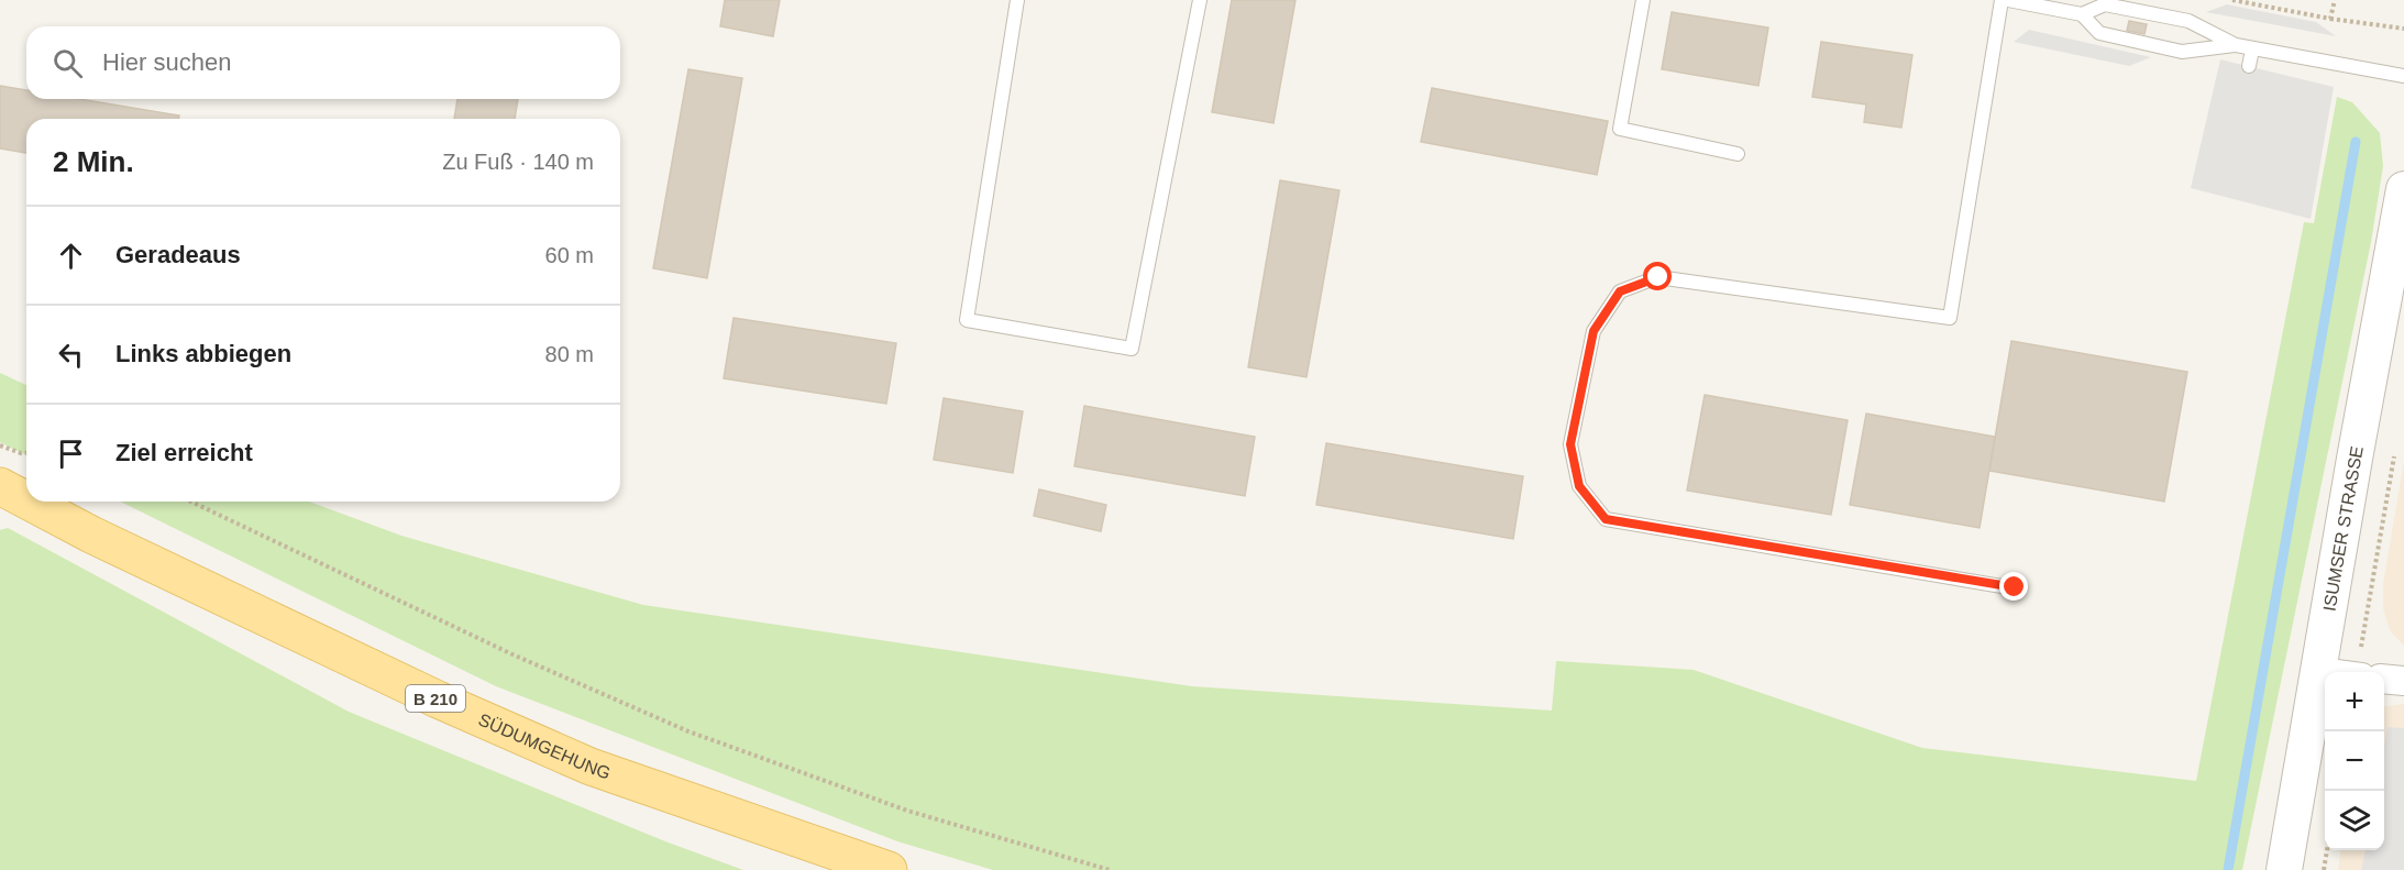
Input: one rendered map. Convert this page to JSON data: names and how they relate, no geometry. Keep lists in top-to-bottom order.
{
  "streets": {
    "main road": ["B 210", "SÜDUMGEHUNG"],
    "street": ["ISUMSER STRASSE"]
  },
  "page": {
    "search": "Hier suchen",
    "heading": ["2 Min.", "Zu Fuß · 140 m"],
    "list": [
      ["Geradeaus", "60 m"],
      ["Links abbiegen", "80 m"],
      "Ziel erreicht"
    ],
    "map_buttons": ["+", "−"]
  }
}
